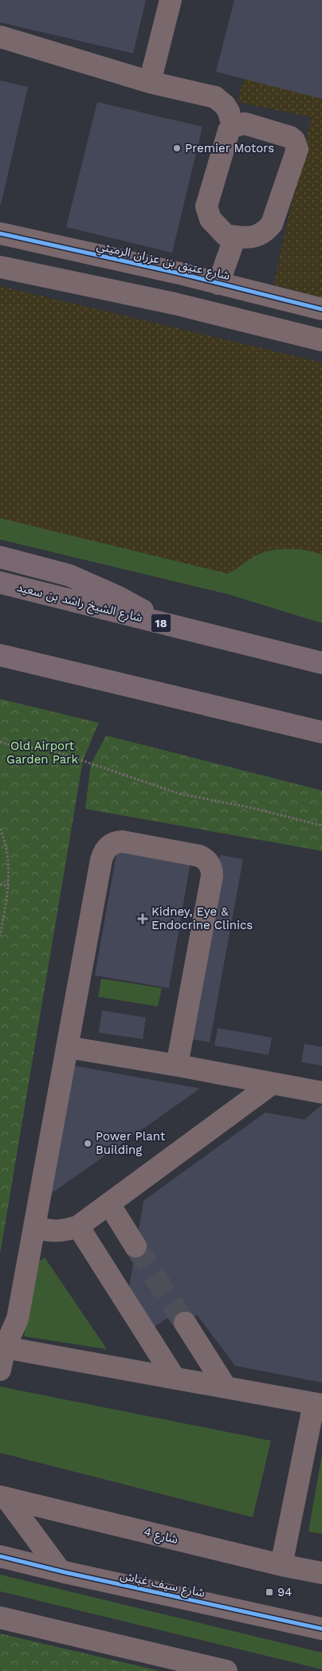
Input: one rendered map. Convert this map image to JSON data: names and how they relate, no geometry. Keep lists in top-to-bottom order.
{
  "streets": {
    "main road": ["شارع الشيخ راشد بن سعيد", "18"],
    "street": ["شارع عتيق بن عزران الرميثي", "شارع 4", "شارع سيف غباش"]
  },
  "parks": ["Old Airport Garden Park"],
  "places": {
    "other": ["Premier Motors", "Power Plant Building"],
    "health": ["Kidney, Eye & Endocrine Clinics"],
    "transit": ["94"]
  }
}
